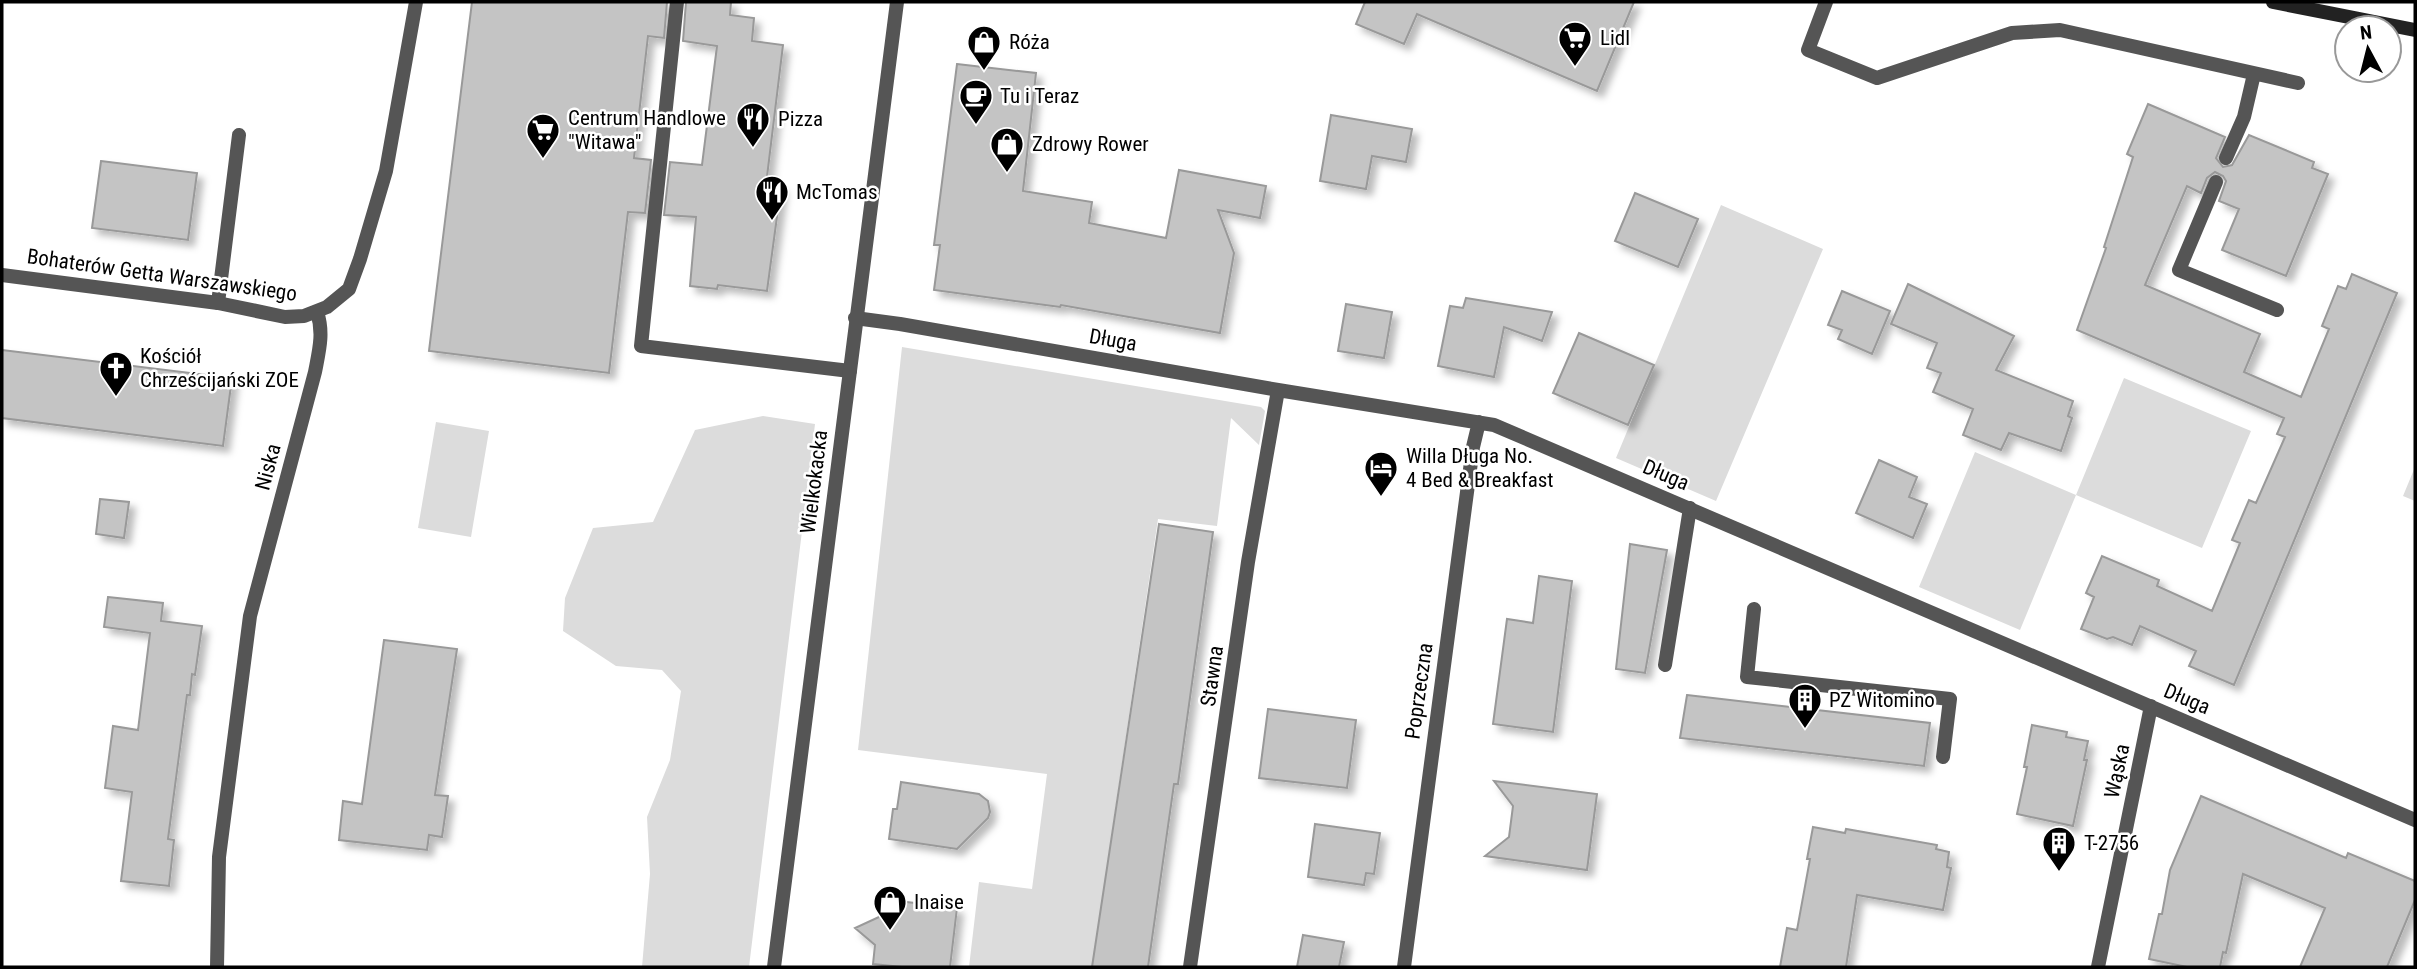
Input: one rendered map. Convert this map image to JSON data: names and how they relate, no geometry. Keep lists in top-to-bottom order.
{
  "streets": {
    "street": [
      "Bohaterów Getta Warszawskiego",
      "Długa",
      "Niska",
      "Wielkokacka",
      "Stawna",
      "Poprzeczna",
      "Wąska"
    ]
  },
  "crossings": [
    ["Bohaterów Getta Warszawskiego", "Niska"],
    ["Długa", "Wielkokacka"],
    ["Długa", "Stawna"],
    ["Długa", "Poprzeczna"],
    ["Długa", "Wąska"]
  ],
  "places": {
    "supermarket": ["Lidl", "Centrum Handlowe \"Witawa\""],
    "shop": ["Róża", "Zdrowy Rower", "Inaise"],
    "cafe": ["Tu i Teraz"],
    "restaurant": ["Pizza", "McTomas"],
    "church": ["Kościół Chrześcijański ZOE"],
    "hotel": ["Willa Długa No. 4 Bed & Breakfast"],
    "building": ["PZ Witomino", "T-2756"]
  },
  "north": "top"
}
